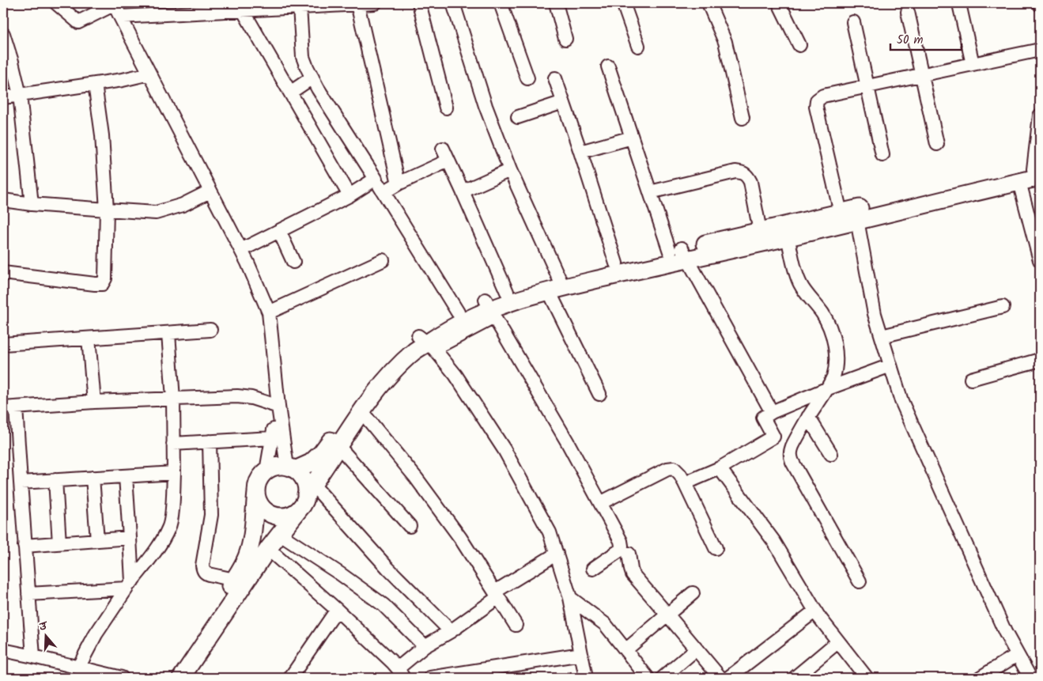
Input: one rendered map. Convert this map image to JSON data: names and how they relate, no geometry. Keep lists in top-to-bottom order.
{
  "scale_bar": "50 m",
  "north": "top"
}
